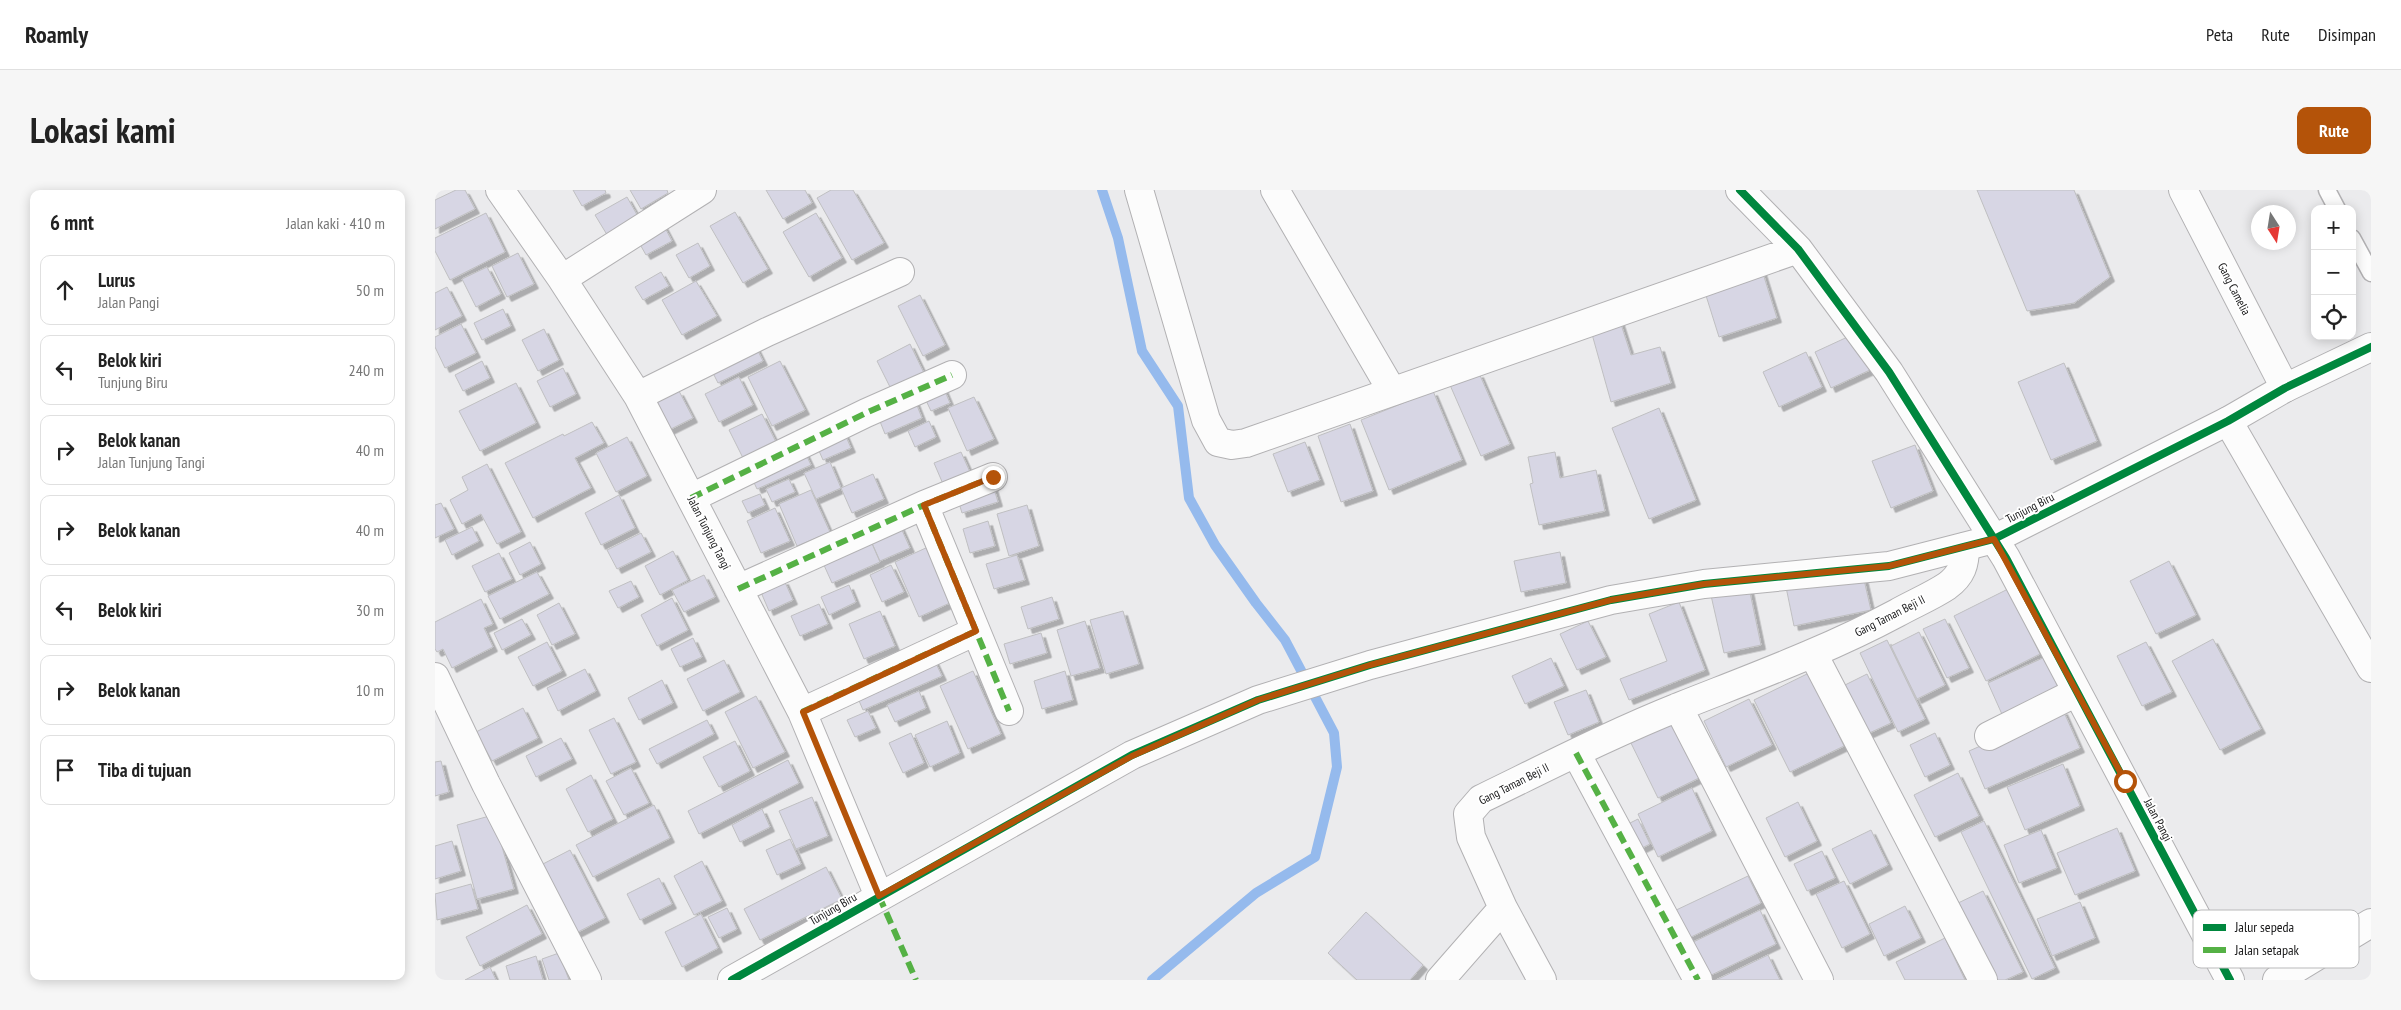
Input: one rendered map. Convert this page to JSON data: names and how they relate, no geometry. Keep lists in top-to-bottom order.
{
  "streets": {
    "street": [
      "Gang Camelia",
      "Tunjung Biru",
      "Jalan Tunjung Tangi",
      "Gang Taman Beji II",
      "Jalan Pangi"
    ]
  },
  "crossings": [
    ["Gang Camelia", "Tunjung Biru"],
    ["Tunjung Biru", "Jalan Tunjung Tangi"],
    ["Tunjung Biru", "Gang Taman Beji II"],
    ["Tunjung Biru", "Jalan Pangi"]
  ],
  "legend": ["Jalur sepeda", "Jalan setapak"],
  "north": "bottom",
  "page": {
    "header": "Roamly",
    "nav": ["Peta", "Rute", "Disimpan"],
    "title": "Lokasi kami",
    "buttons": "Rute",
    "heading": ["6 mnt", "Jalan kaki · 410 m"],
    "map_buttons": ["+", "−"],
    "list": [
      ["Lurus", "Jalan Pangi", "50 m"],
      ["Belok kiri", "Tunjung Biru", "240 m"],
      ["Belok kanan", "Jalan Tunjung Tangi", "40 m"],
      ["Belok kanan", "40 m"],
      ["Belok kiri", "30 m"],
      ["Belok kanan", "10 m"],
      "Tiba di tujuan"
    ]
  }
}
